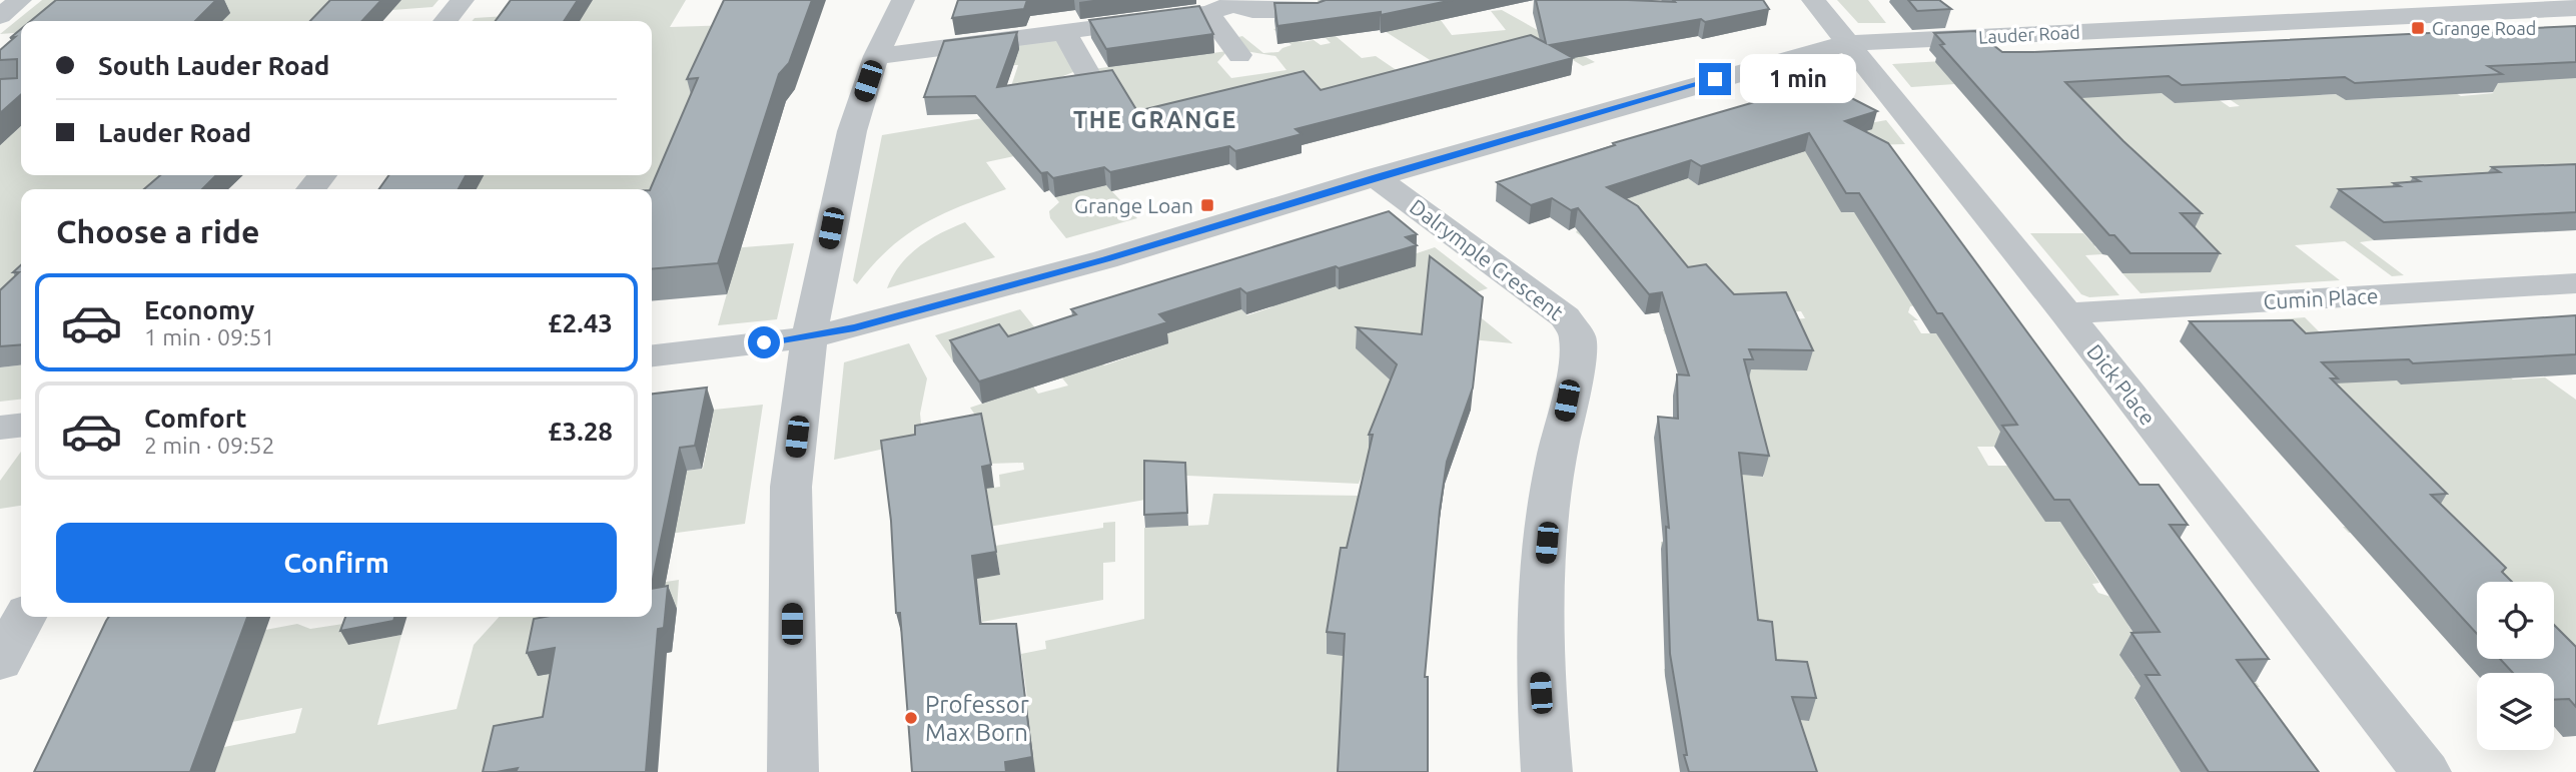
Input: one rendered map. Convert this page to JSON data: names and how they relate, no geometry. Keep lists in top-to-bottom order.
{
  "streets": {
    "street": [
      "Lauder Road",
      "Dalrymple Crescent",
      "Cumin Place",
      "Dick Place"
    ]
  },
  "crossings": [
    ["Lauder Road", "Dalrymple Crescent"],
    ["Lauder Road", "Dick Place"],
    ["Cumin Place", "Dick Place"]
  ],
  "districts": ["THE GRANGE"],
  "places": {
    "transit": ["Grange Road", "Grange Loan"],
    "other": ["Professor Max Born"]
  },
  "page": {
    "banner": ["South Lauder Road", "Lauder Road"],
    "bubble": "1 min",
    "heading": "Choose a ride",
    "list": [
      {
        "name": "Economy",
        "note": "1 min · 09:51",
        "value": "£2.43"
      },
      {
        "name": "Comfort",
        "note": "2 min · 09:52",
        "value": "£3.28"
      }
    ],
    "buttons": "Confirm"
  }
}
